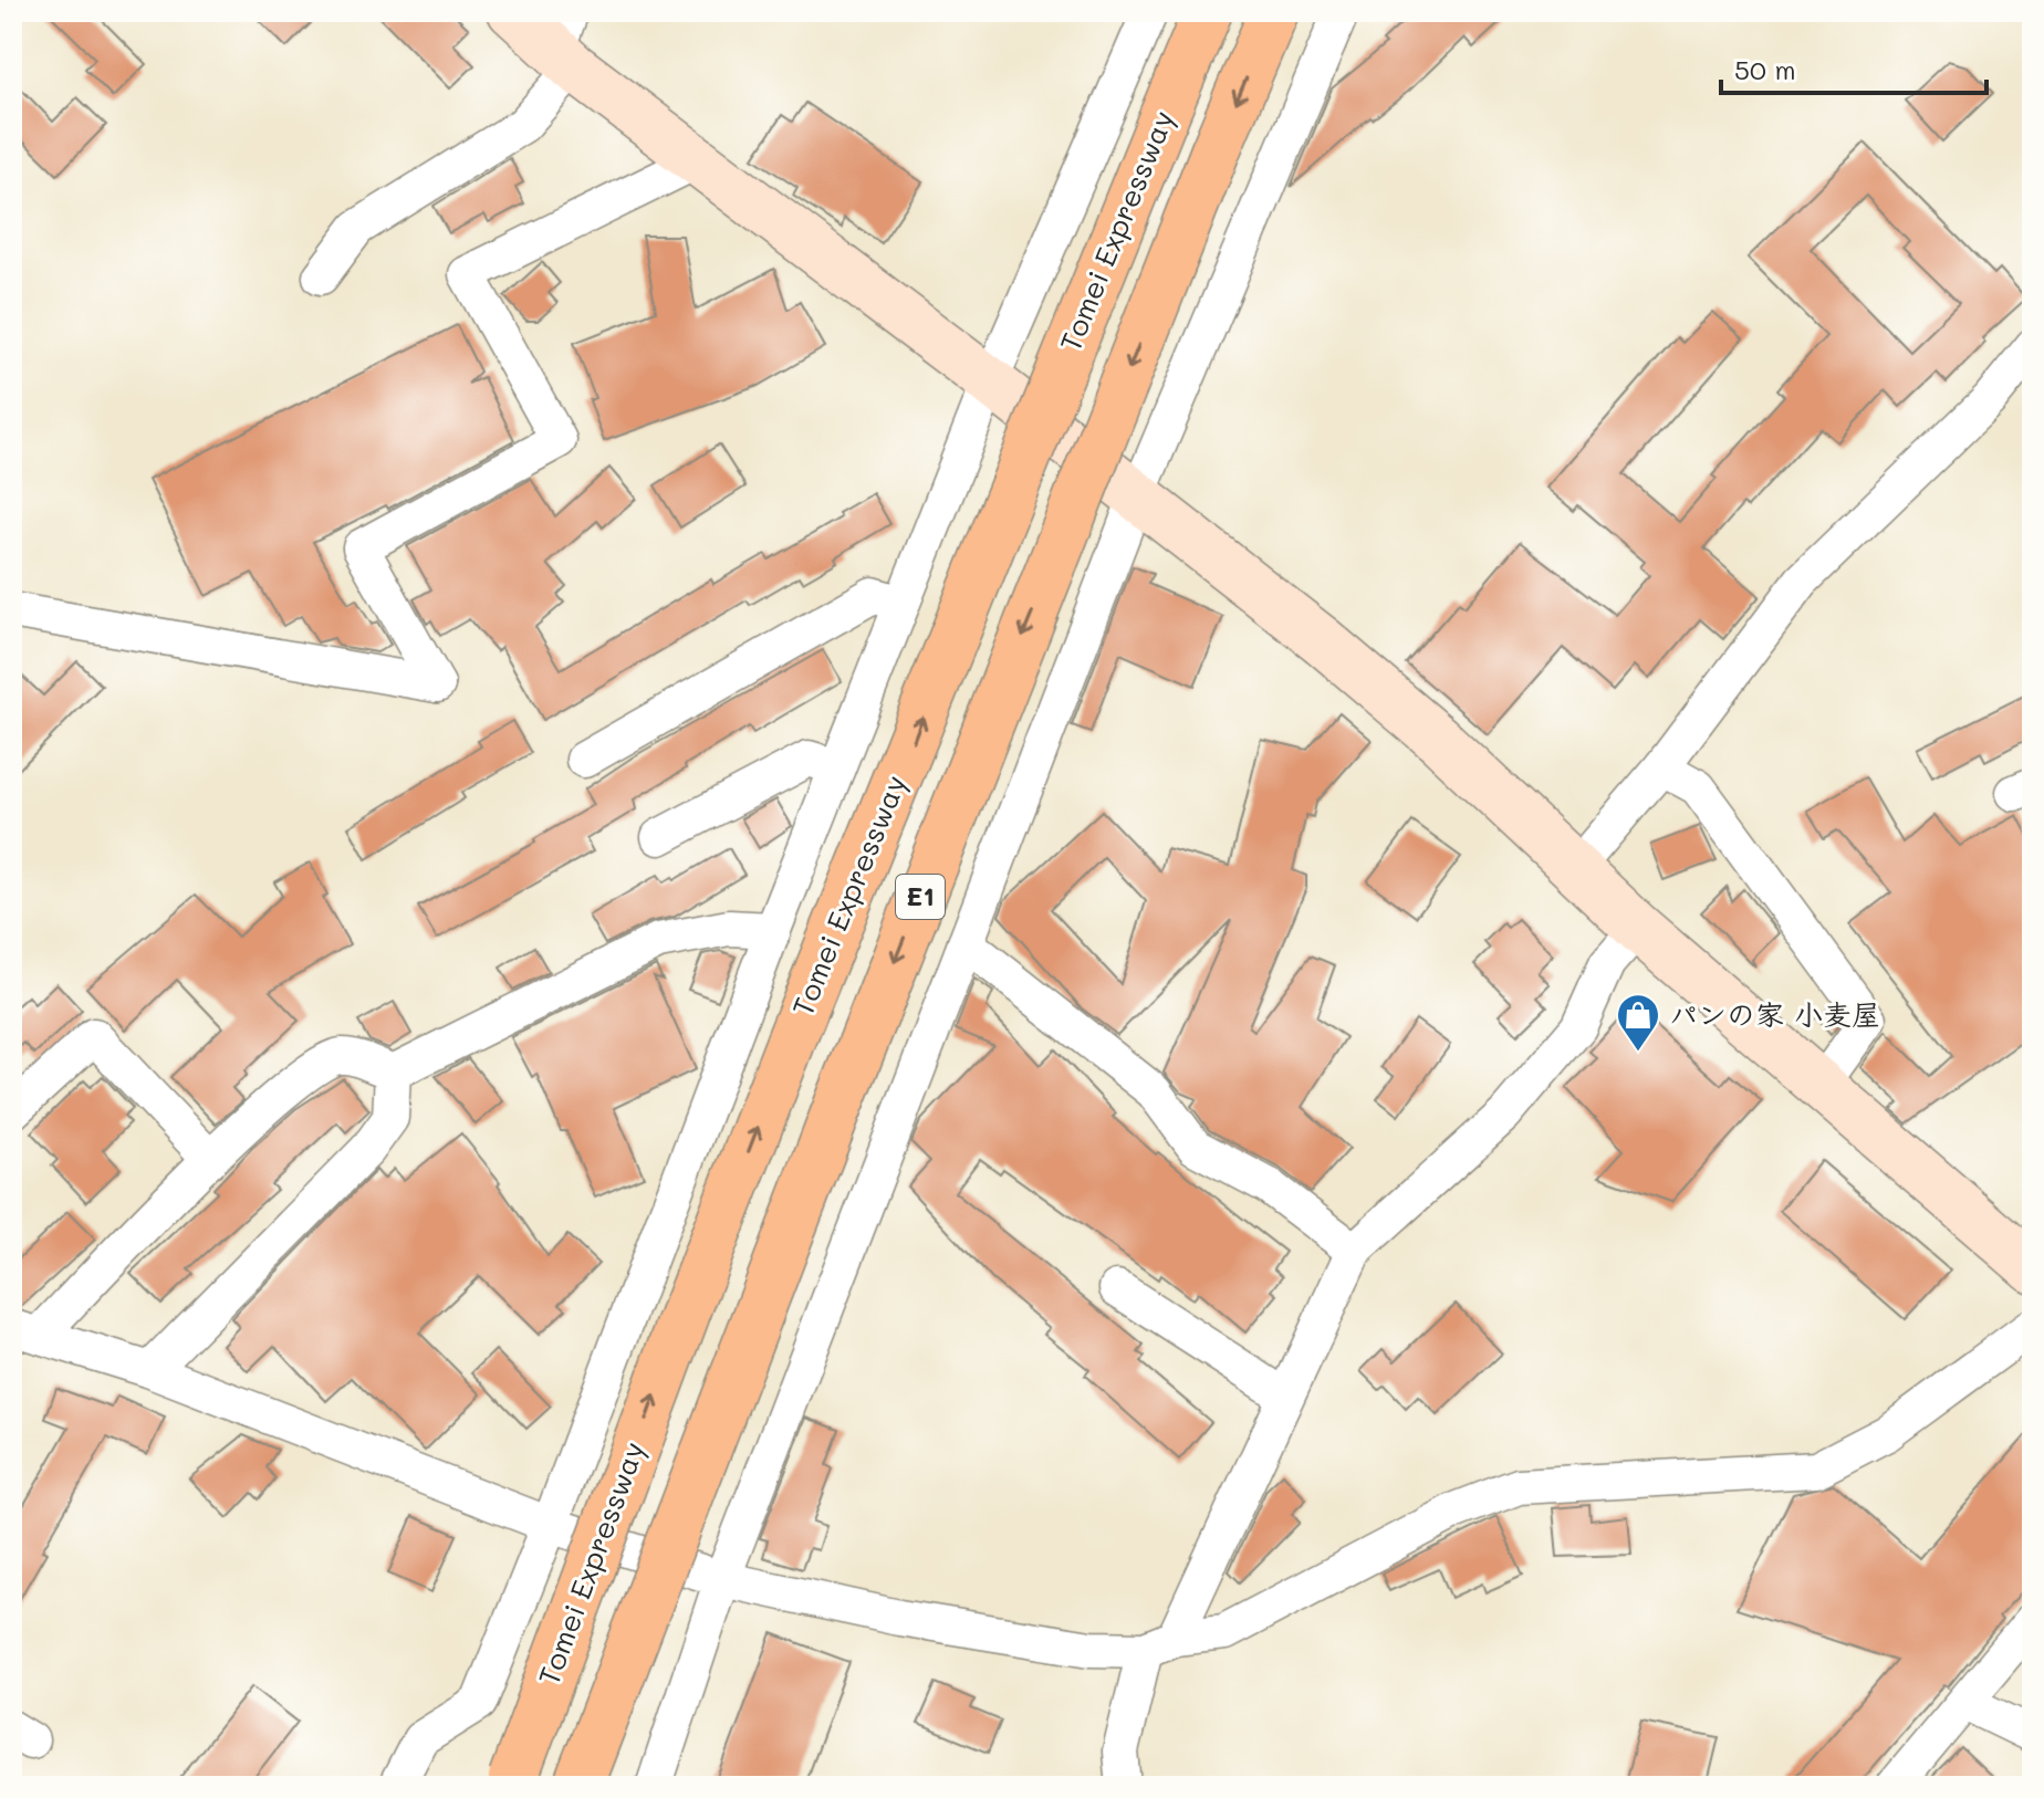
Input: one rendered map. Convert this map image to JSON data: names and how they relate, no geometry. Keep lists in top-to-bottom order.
{
  "streets": {
    "highway": ["Tomei Expressway", "E1"]
  },
  "places": {
    "shop": ["パンの家 小麦屋"]
  },
  "scale_bar": "50 m"
}
